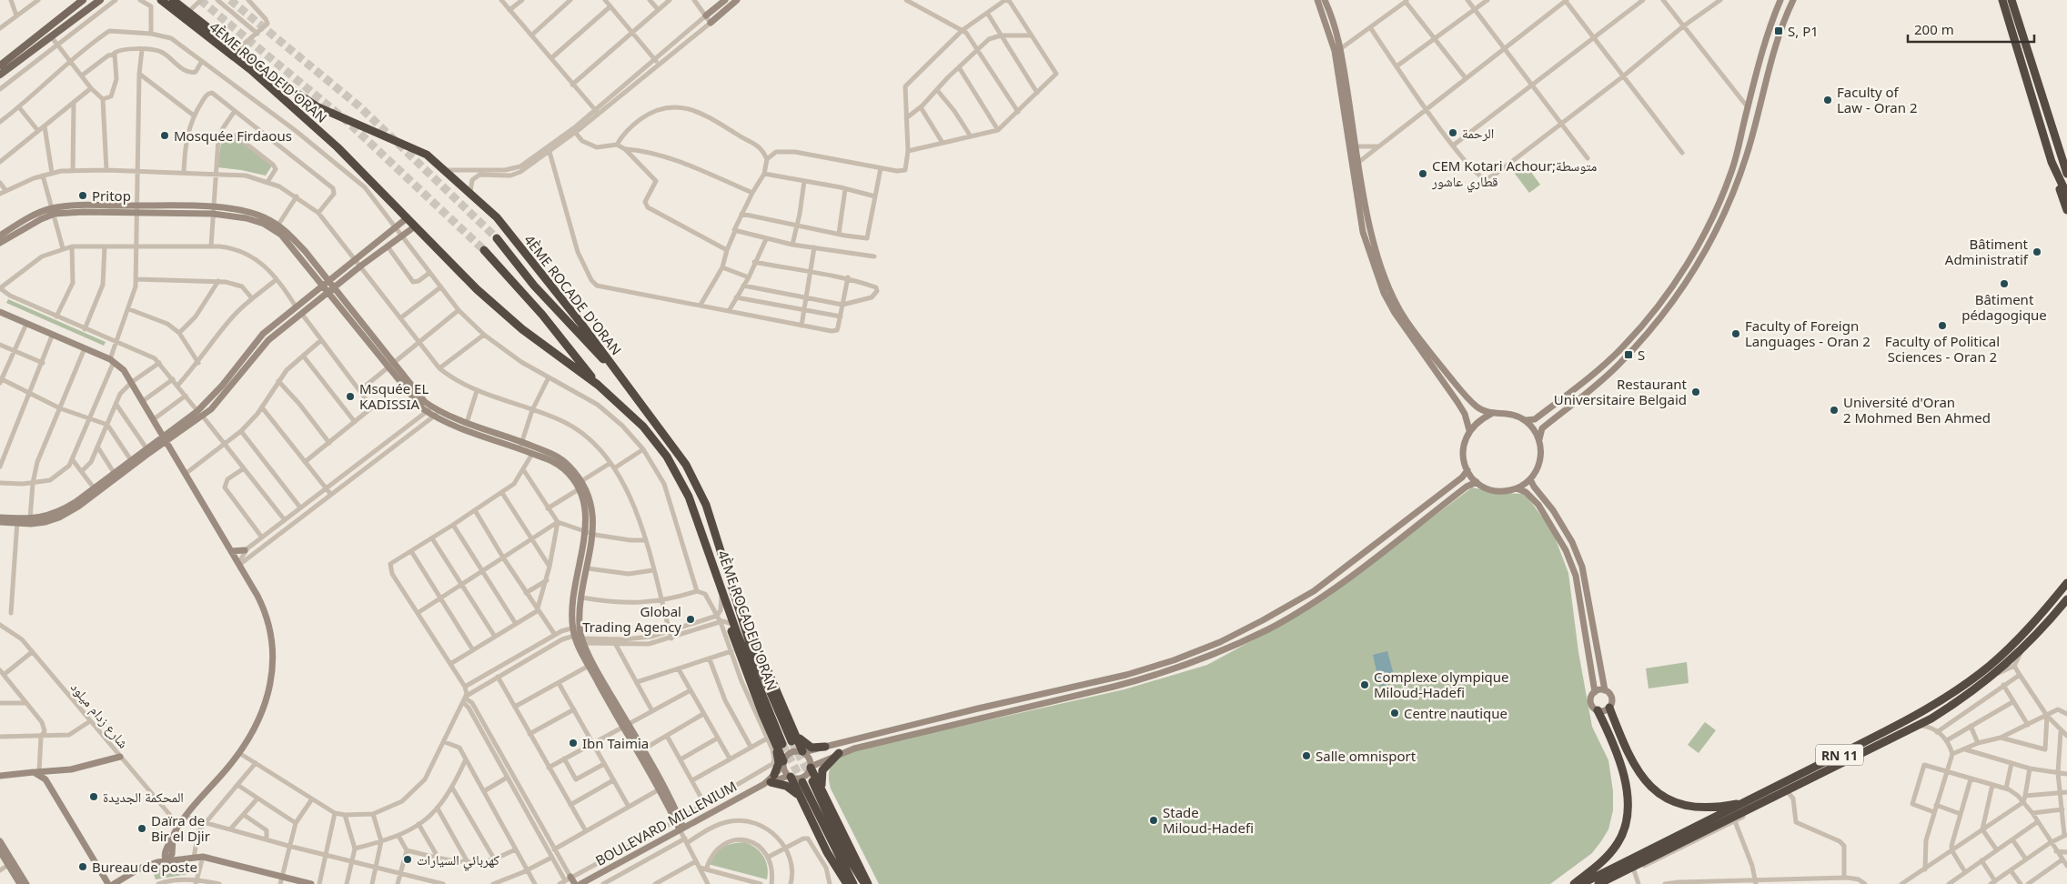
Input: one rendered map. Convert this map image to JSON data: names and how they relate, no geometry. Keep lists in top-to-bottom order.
{
  "streets": {
    "highway": ["4ÈME ROCADE D'ORAN", "RN 11"],
    "main road": ["BOULEVARD MILLENIUM"],
    "street": ["شارع زدام ميلود"]
  },
  "places": {
    "transit": ["S, P1", "S"],
    "other": [
      "Faculty of Law - Oran 2",
      "الرحمة",
      "Mosquée Firdaous",
      "CEM Kotari Achour;متوسطة قطاري عاشور",
      "Pritop",
      "Bâtiment Administratif",
      "Bâtiment pédagogique",
      "Faculty of Political Sciences - Oran 2",
      "Faculty of Foreign Languages - Oran 2",
      "Restaurant Universitaire Belgaid",
      "Msquée EL KADISSIA",
      "Université d'Oran 2 Mohmed Ben Ahmed",
      "Global Trading Agency",
      "Complexe olympique Miloud-Hadefi",
      "Centre nautique",
      "Ibn Taimia",
      "Salle omnisport",
      "المحكمة الجديدة",
      "Stade Miloud-Hadefi",
      "Daïra de Bir el Djir",
      "كهربائي السيارات",
      "Bureau de poste"
    ]
  },
  "scale_bar": "200 m"
}
